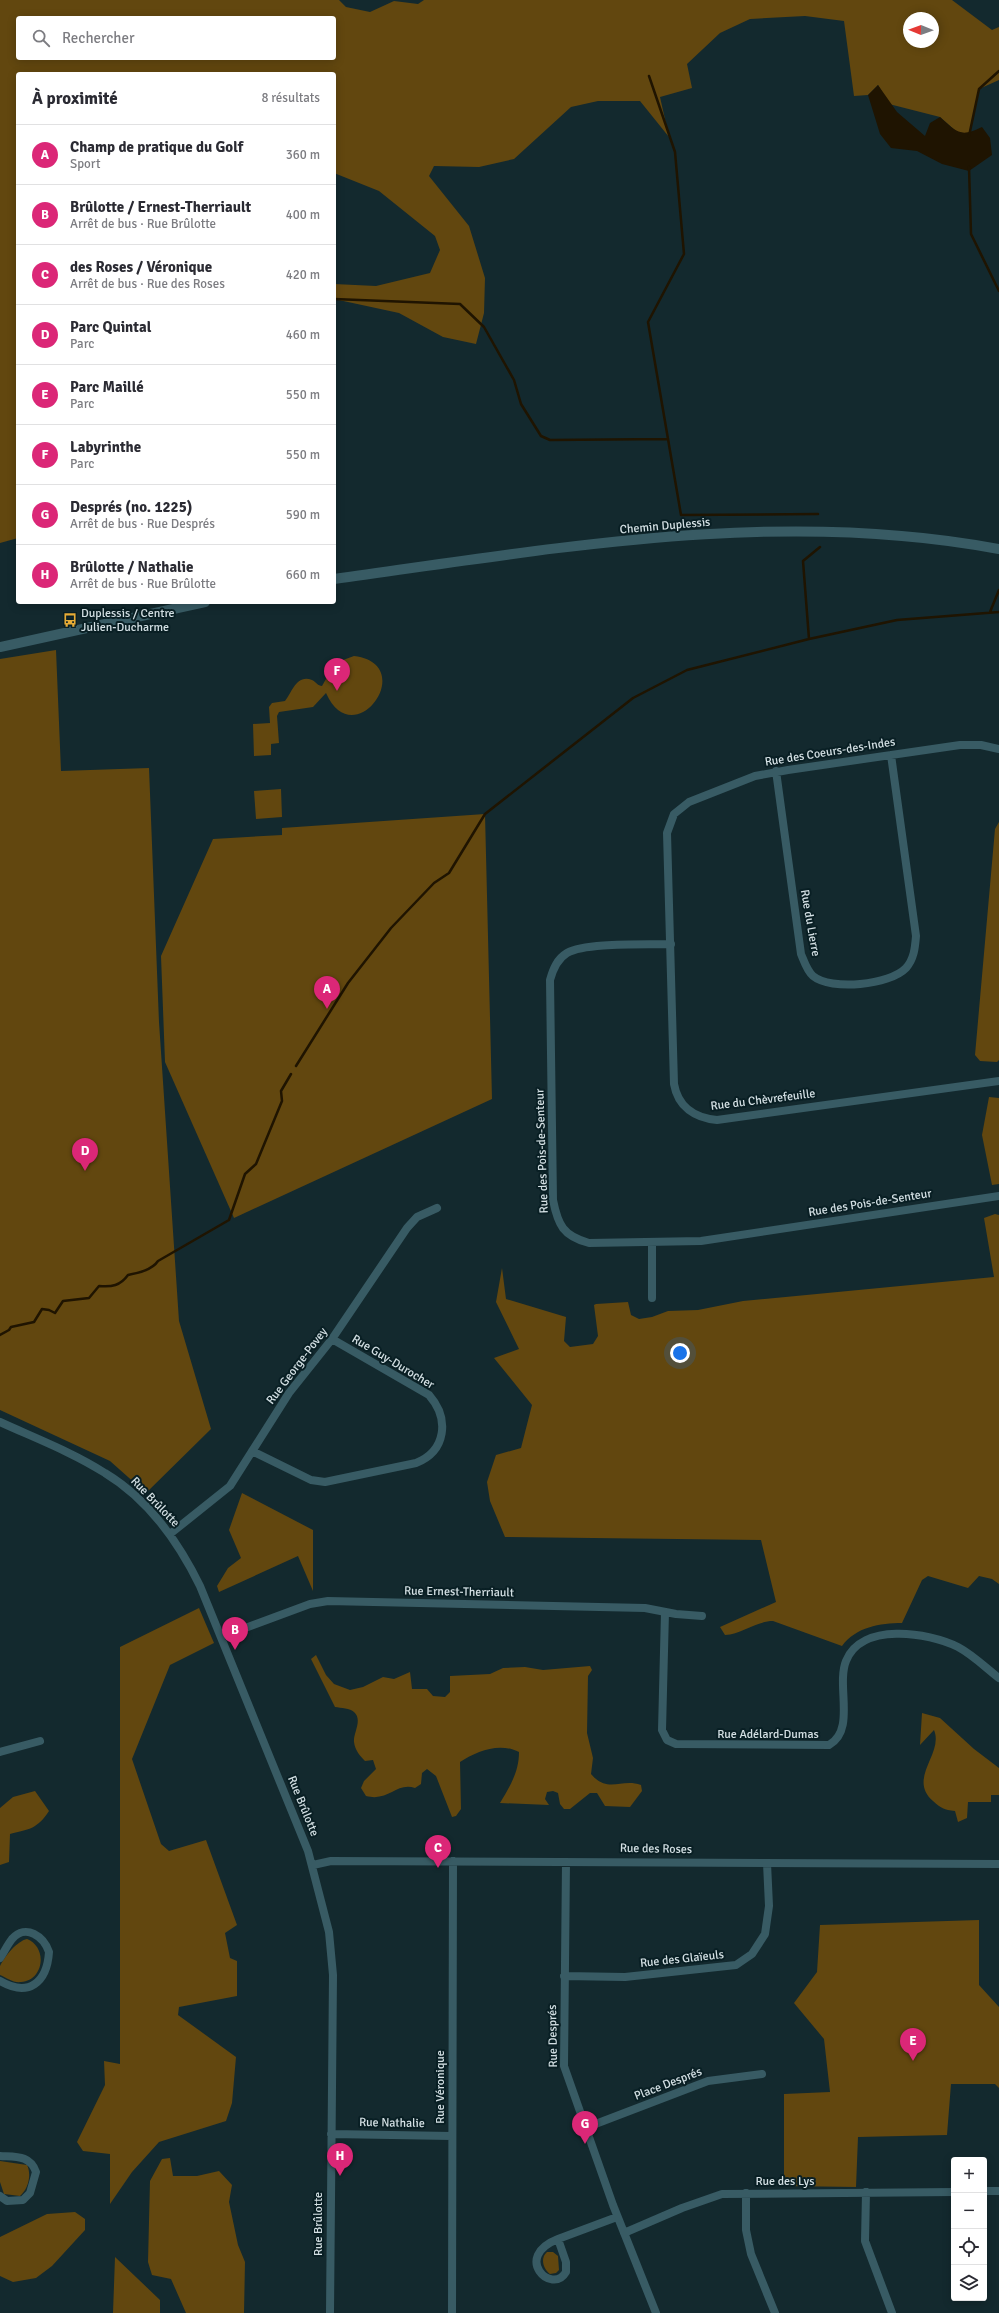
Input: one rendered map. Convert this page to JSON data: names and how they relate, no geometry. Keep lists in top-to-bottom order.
{
  "streets": {
    "street": [
      "Chemin Duplessis",
      "Rue des Coeurs-des-Indes",
      "Rue du Lierre",
      "Rue du Chèvrefeuille",
      "Rue des Pois-de-Senteur",
      "Rue Guy-Durocher",
      "Rue George-Povey",
      "Rue Brûlotte",
      "Rue Ernest-Therriault",
      "Rue Adélard-Dumas",
      "Rue des Roses",
      "Rue des Glaïeuls",
      "Rue Després",
      "Place Després",
      "Rue Véronique",
      "Rue Nathalie",
      "Rue des Lys"
    ]
  },
  "crossings": [
    ["Rue des Coeurs-des-Indes", "Rue du Lierre"],
    ["Rue des Coeurs-des-Indes", "Rue du Chèvrefeuille"],
    ["Rue du Chèvrefeuille", "Rue des Pois-de-Senteur"],
    ["Rue Guy-Durocher", "Rue George-Povey"],
    ["Rue George-Povey", "Rue Brûlotte"],
    ["Rue Brûlotte", "Rue Ernest-Therriault"],
    ["Rue Brûlotte", "Rue des Roses"],
    ["Rue Brûlotte", "Rue Nathalie"],
    ["Rue Ernest-Therriault", "Rue Adélard-Dumas"],
    ["Rue des Roses", "Rue des Glaïeuls"],
    ["Rue des Roses", "Rue Després"],
    ["Rue des Roses", "Rue Véronique"],
    ["Rue des Glaïeuls", "Rue Després"],
    ["Rue Després", "Place Després"],
    ["Rue Després", "Rue des Lys"],
    ["Rue Véronique", "Rue Nathalie"]
  ],
  "places": {
    "bus stop": ["Duplessis / Centre Julien-Ducharme"]
  },
  "north": "left",
  "page": {
    "search": "Rechercher",
    "heading": ["À proximité", "8 résultats"],
    "list": [
      {
        "mark": "A",
        "name": "Champ de pratique du Golf",
        "note": "Sport",
        "value": "360 m"
      },
      {
        "mark": "B",
        "name": "Brûlotte / Ernest-Therriault",
        "note": "Arrêt de bus · Rue Brûlotte",
        "value": "400 m"
      },
      {
        "mark": "C",
        "name": "des Roses / Véronique",
        "note": "Arrêt de bus · Rue des Roses",
        "value": "420 m"
      },
      {
        "mark": "D",
        "name": "Parc Quintal",
        "note": "Parc",
        "value": "460 m"
      },
      {
        "mark": "E",
        "name": "Parc Maillé",
        "note": "Parc",
        "value": "550 m"
      },
      {
        "mark": "F",
        "name": "Labyrinthe",
        "note": "Parc",
        "value": "550 m"
      },
      {
        "mark": "G",
        "name": "Després (no. 1225)",
        "note": "Arrêt de bus · Rue Després",
        "value": "590 m"
      },
      {
        "mark": "H",
        "name": "Brûlotte / Nathalie",
        "note": "Arrêt de bus · Rue Brûlotte",
        "value": "660 m"
      }
    ],
    "pins": [
      "F",
      "A",
      "D",
      "B",
      "C",
      "E",
      "G",
      "H"
    ],
    "map_buttons": ["+", "−"]
  }
}
